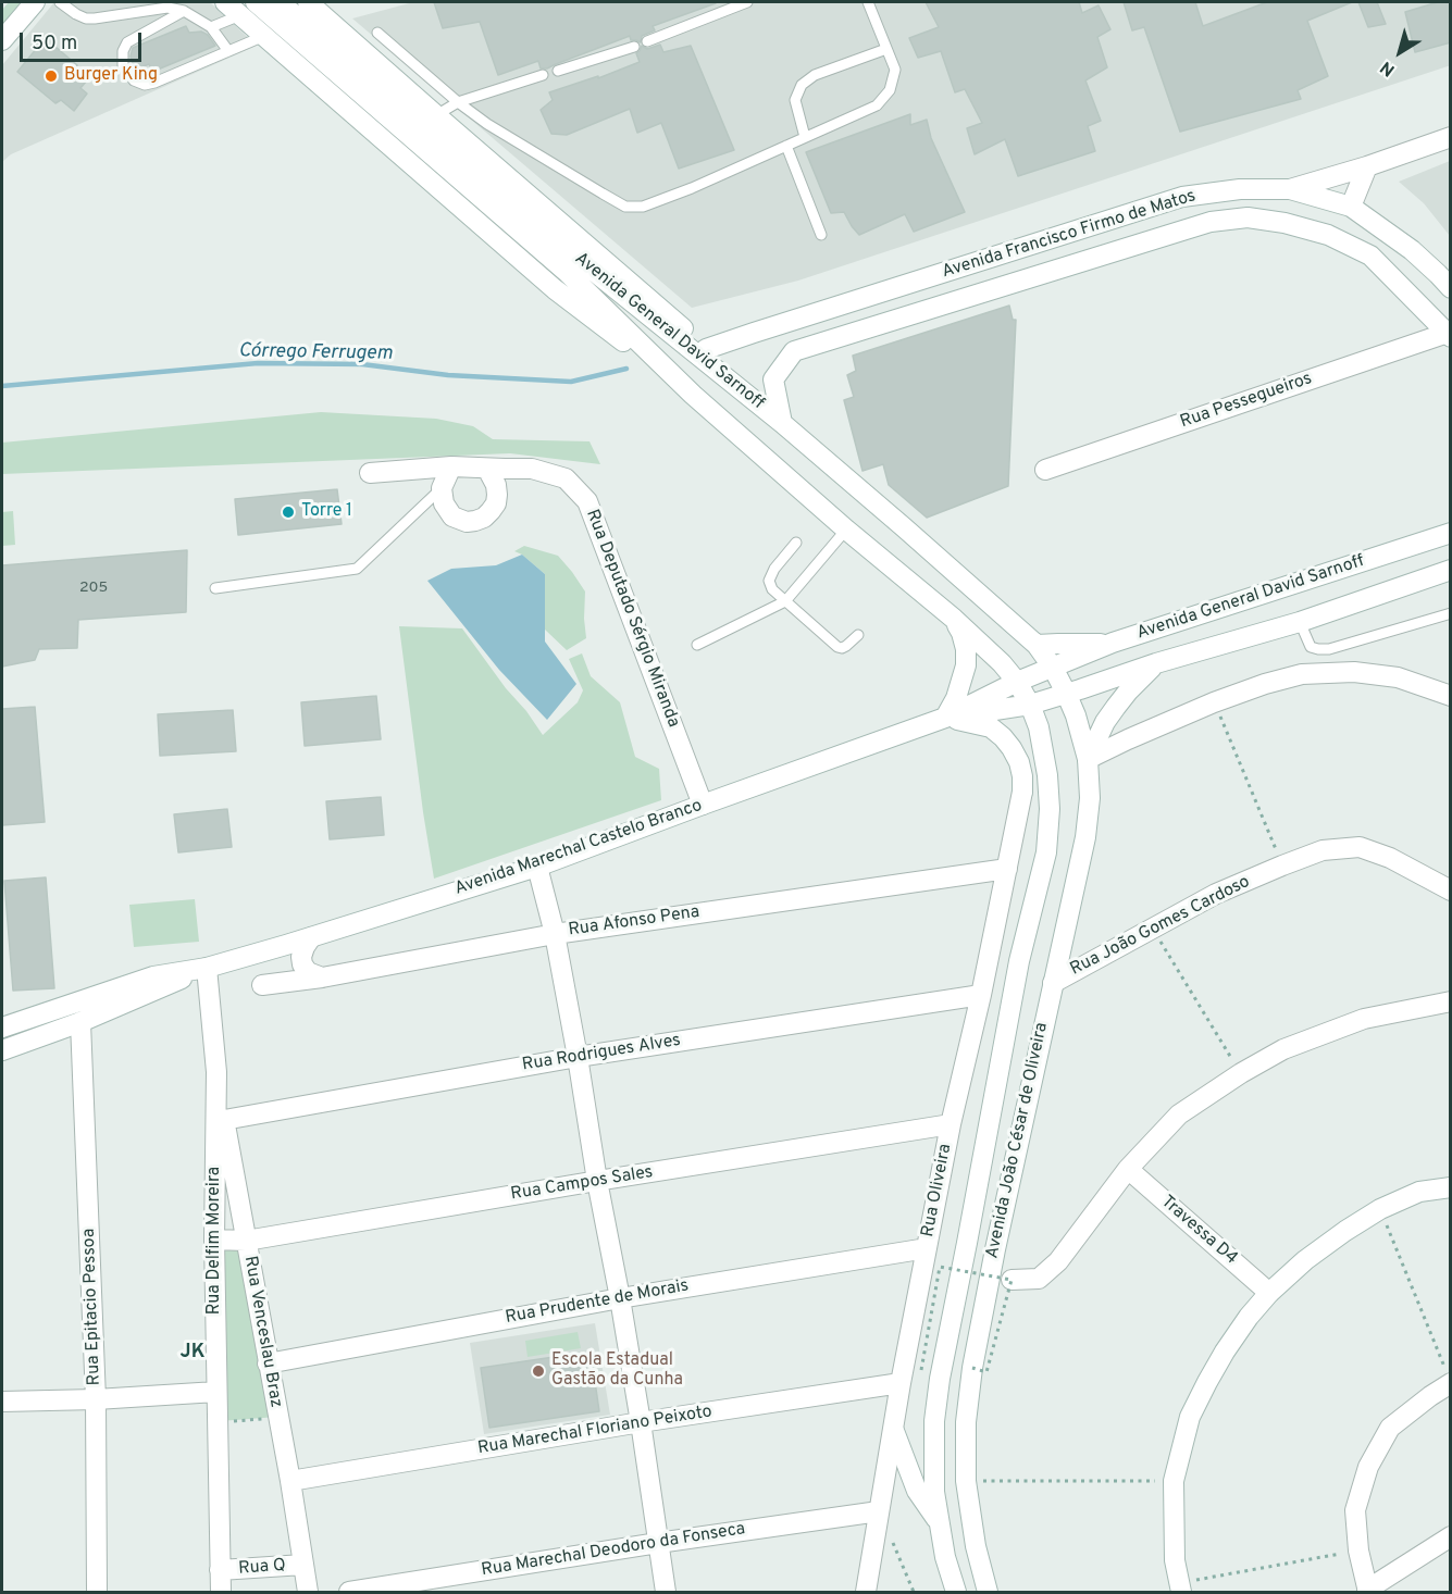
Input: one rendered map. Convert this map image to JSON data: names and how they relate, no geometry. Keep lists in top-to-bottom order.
{
  "streets": {
    "street": [
      "Avenida Francisco Firmo de Matos",
      "Avenida General David Sarnoff",
      "Rua Pessegueiros",
      "Rua Deputado Sérgio Miranda",
      "Avenida Marechal Castelo Branco",
      "Rua Afonso Pena",
      "Rua João Gomes Cardoso",
      "Rua Rodrigues Alves",
      "Avenida João César de Oliveira",
      "Rua Campos Sales",
      "Rua Oliveira",
      "Travessa D4",
      "Rua Delfim Moreira",
      "Rua Prudente de Morais",
      "Rua Epitacio Pessoa",
      "Rua Venceslau Braz",
      "Rua Marechal Floriano Peixoto",
      "Rua Marechal Deodoro da Fonseca",
      "Rua Q"
    ]
  },
  "crossings": [
    ["Avenida Francisco Firmo de Matos", "Avenida General David Sarnoff"],
    ["Avenida Francisco Firmo de Matos", "Rua Pessegueiros"],
    ["Avenida General David Sarnoff", "Avenida Marechal Castelo Branco"],
    ["Avenida General David Sarnoff", "Avenida João César de Oliveira"],
    ["Rua Deputado Sérgio Miranda", "Avenida Marechal Castelo Branco"],
    ["Avenida Marechal Castelo Branco", "Avenida João César de Oliveira"],
    ["Avenida Marechal Castelo Branco", "Rua Delfim Moreira"],
    ["Avenida Marechal Castelo Branco", "Rua Epitacio Pessoa"],
    ["Rua Afonso Pena", "Rua Oliveira"],
    ["Rua João Gomes Cardoso", "Avenida João César de Oliveira"],
    ["Rua Rodrigues Alves", "Rua Oliveira"],
    ["Rua Rodrigues Alves", "Rua Venceslau Braz"],
    ["Avenida João César de Oliveira", "Rua Oliveira"],
    ["Rua Campos Sales", "Rua Oliveira"],
    ["Rua Campos Sales", "Rua Delfim Moreira"],
    ["Rua Campos Sales", "Rua Venceslau Braz"],
    ["Rua Oliveira", "Rua Prudente de Morais"],
    ["Rua Oliveira", "Rua Marechal Floriano Peixoto"],
    ["Rua Oliveira", "Rua Marechal Deodoro da Fonseca"],
    ["Rua Delfim Moreira", "Rua Venceslau Braz"],
    ["Rua Delfim Moreira", "Rua Q"],
    ["Rua Prudente de Morais", "Rua Venceslau Braz"],
    ["Rua Venceslau Braz", "Rua Marechal Floriano Peixoto"],
    ["Rua Venceslau Braz", "Rua Q"]
  ],
  "districts": ["JK"],
  "water": ["Córrego Ferrugem"],
  "places": ["Burger King", "Torre 1", "Escola Estadual Gastão da Cunha"],
  "house_numbers": ["205"],
  "scale_bar": "50 m",
  "north": "bottom left"
}
